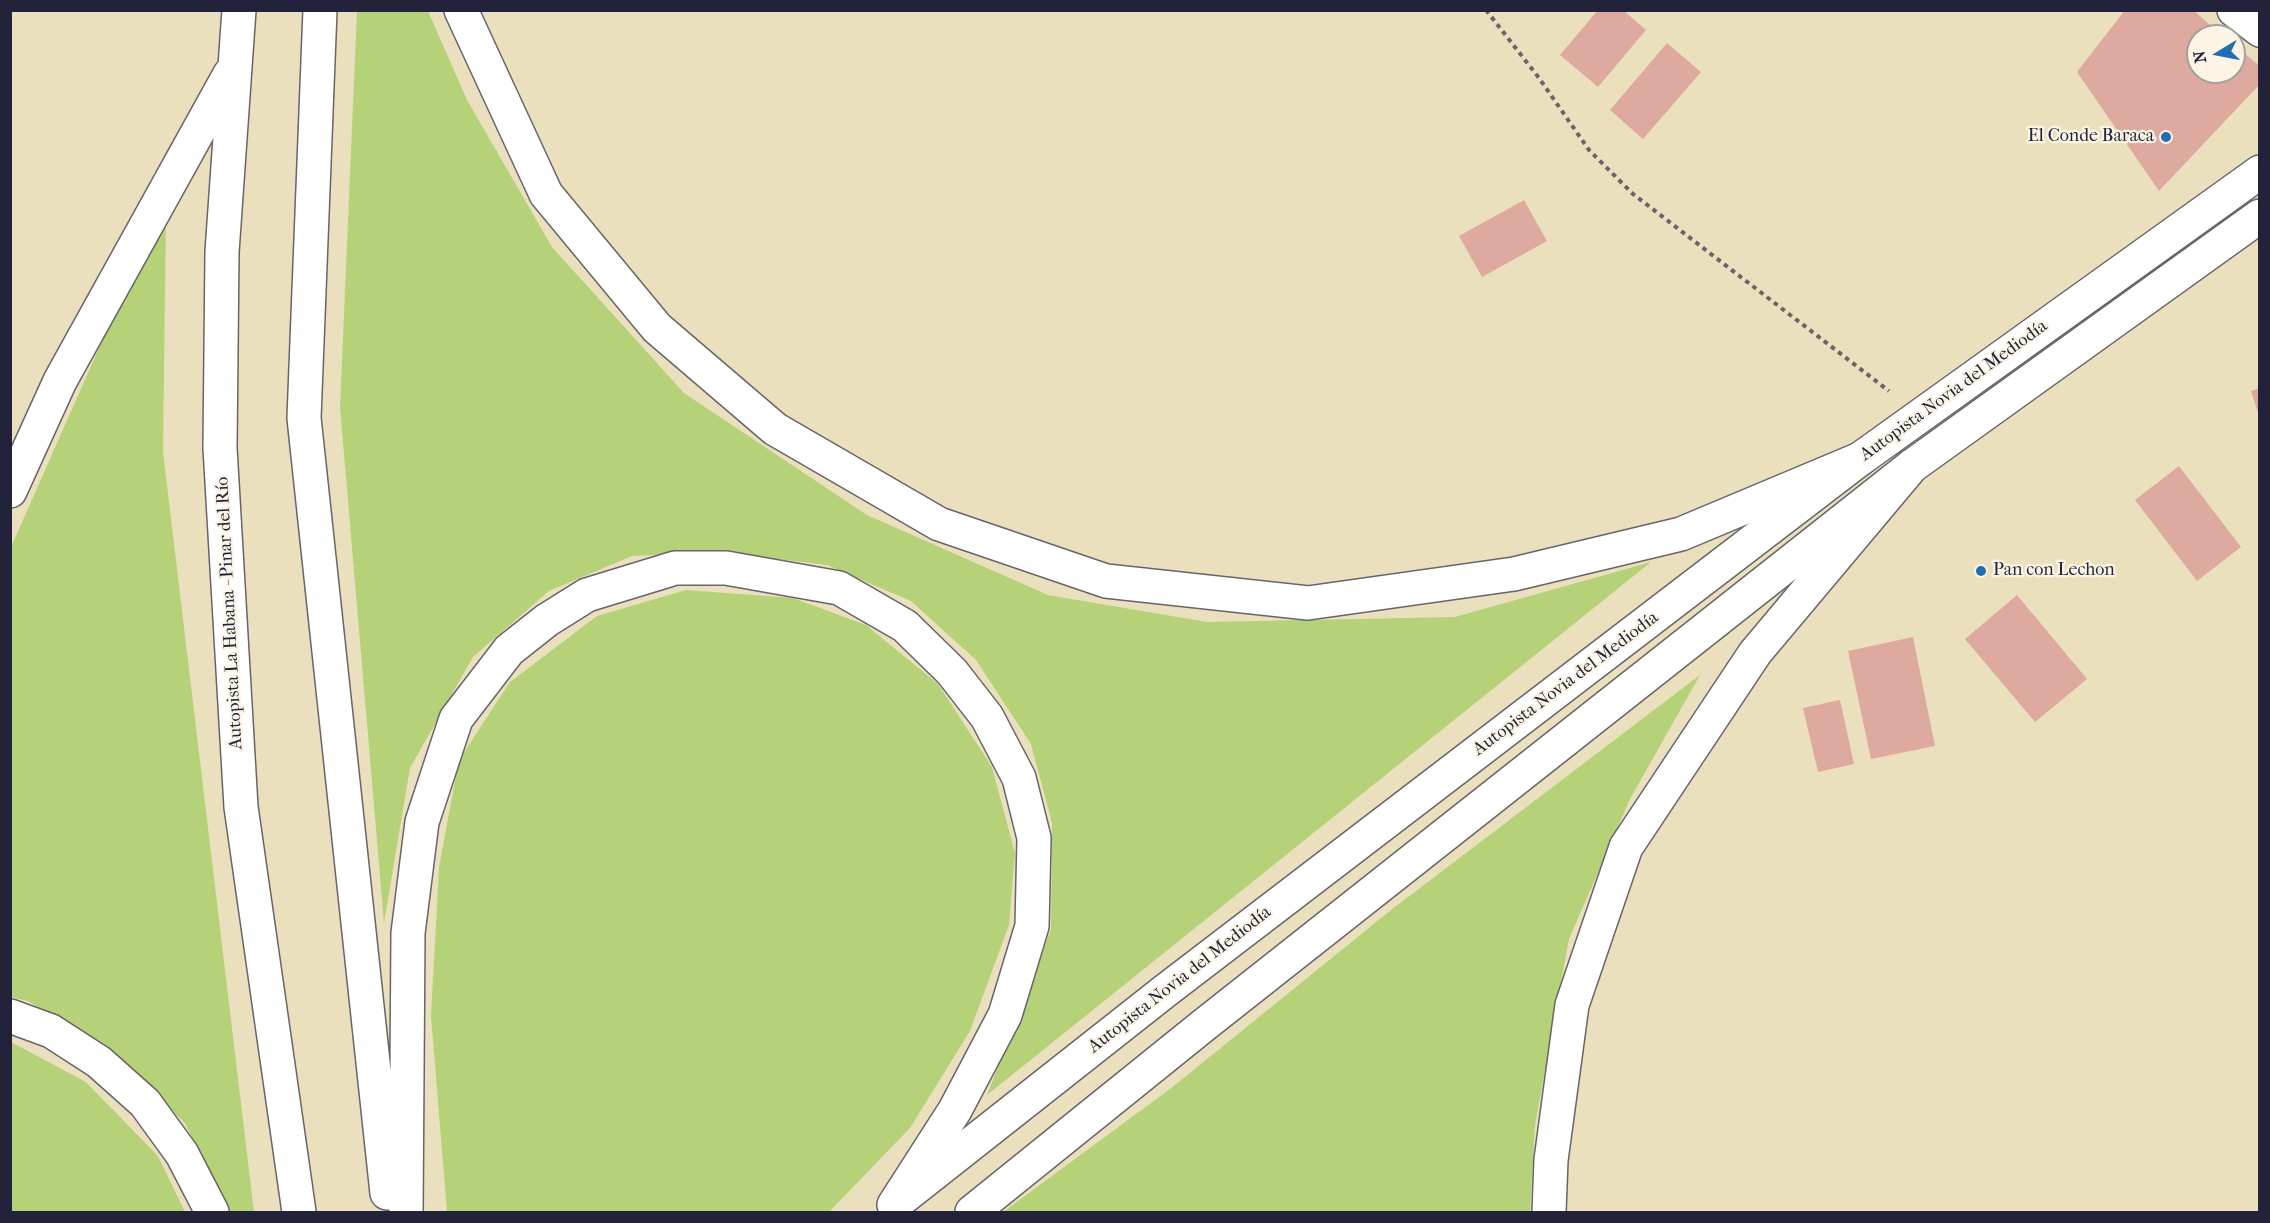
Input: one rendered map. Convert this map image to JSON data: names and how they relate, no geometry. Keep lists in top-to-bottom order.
{
  "streets": {
    "main road": ["Autopista Novia del Mediodía", "Autopista La Habana - Pinar del Río"]
  },
  "places": ["El Conde Baraca", "Pan con Lechon"],
  "north": "left"
}
